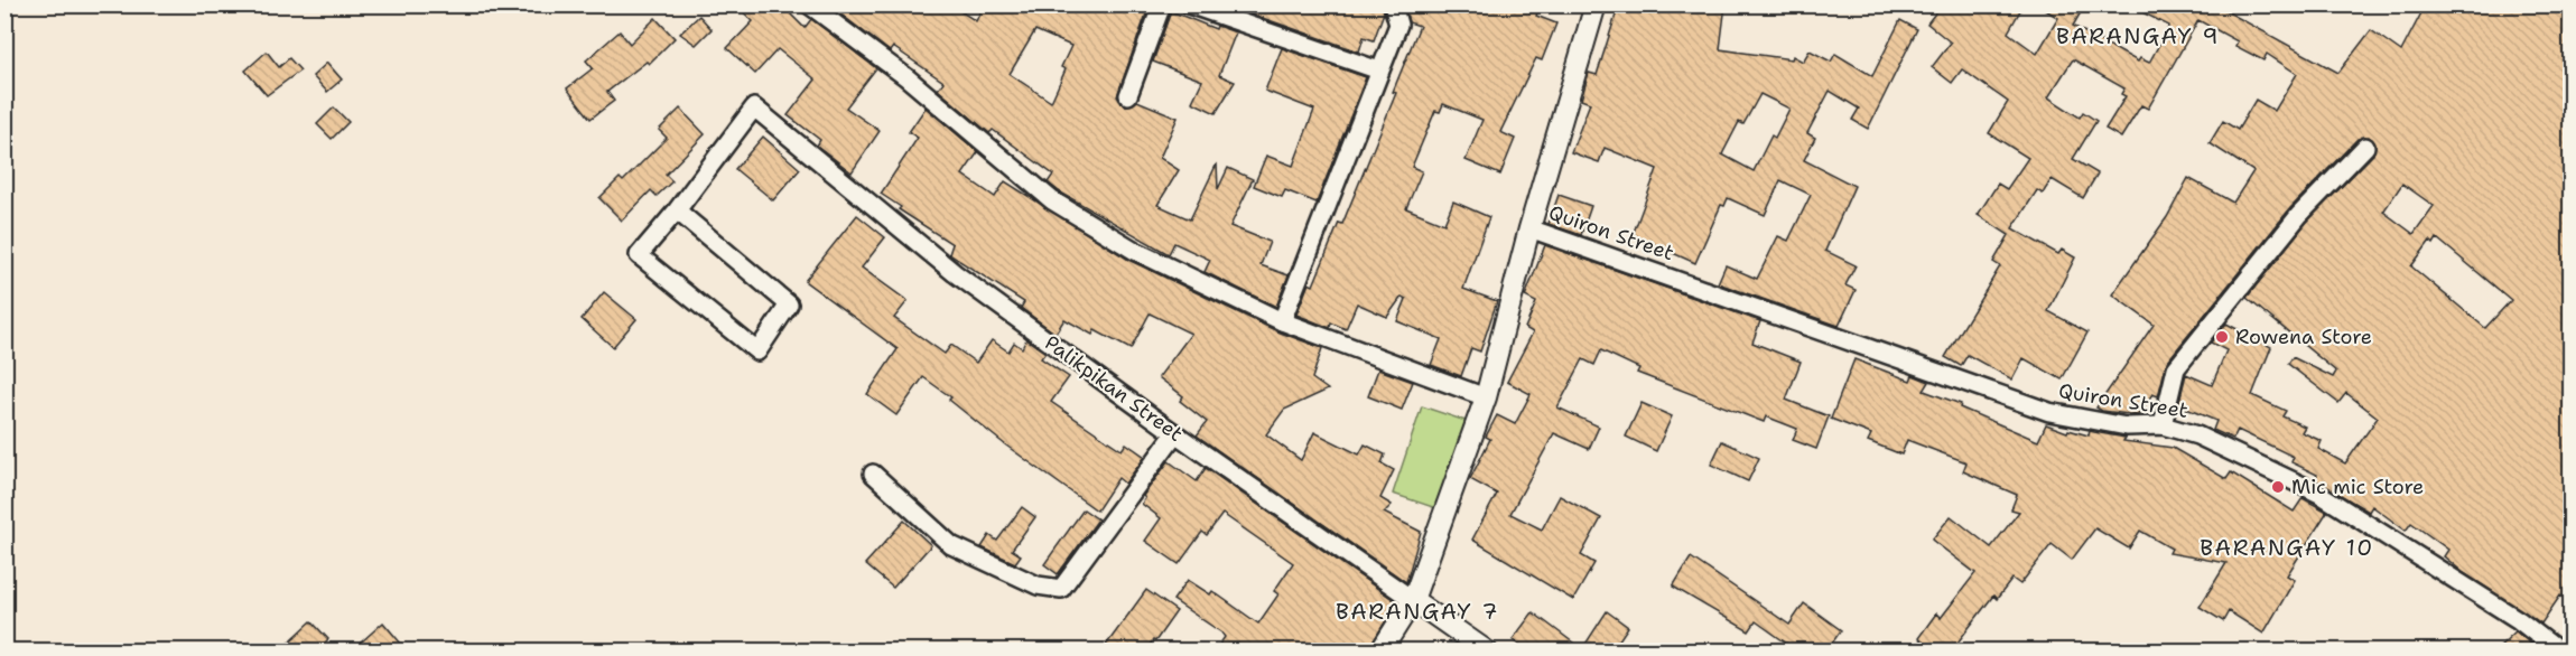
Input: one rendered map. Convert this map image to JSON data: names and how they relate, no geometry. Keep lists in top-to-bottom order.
{
  "streets": {
    "street": ["Quiron Street", "Palikpikan Street"]
  },
  "districts": ["BARANGAY 9", "BARANGAY 10", "BARANGAY 7"],
  "places": ["Rowena Store", "Mic mic Store"]
}
